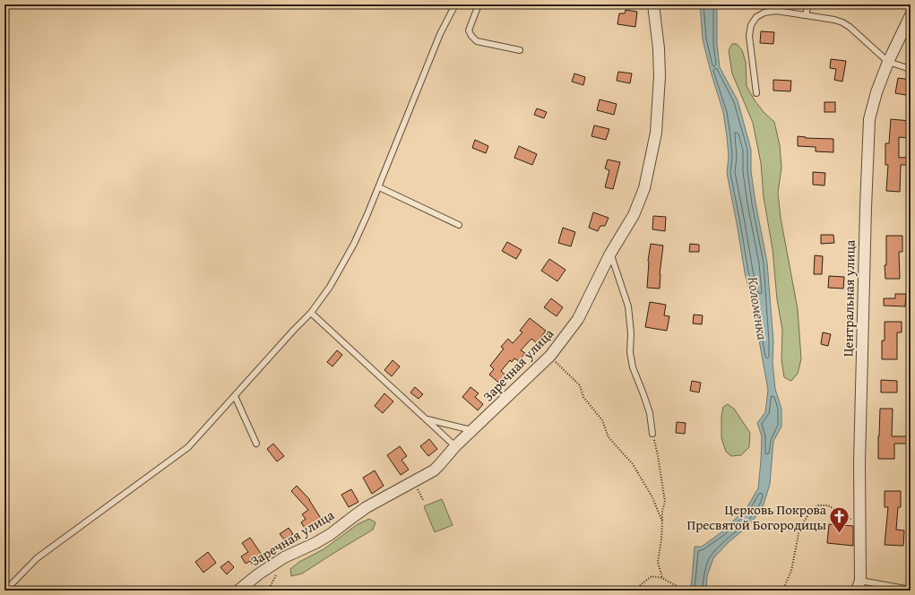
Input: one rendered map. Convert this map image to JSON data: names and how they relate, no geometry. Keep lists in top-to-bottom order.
{
  "streets": {
    "street": ["Центральная улица", "Заречная улица"]
  },
  "water": ["Коломенка"],
  "places": {
    "church": ["Церковь Покрова Пресвятой Богородицы"]
  }
}
